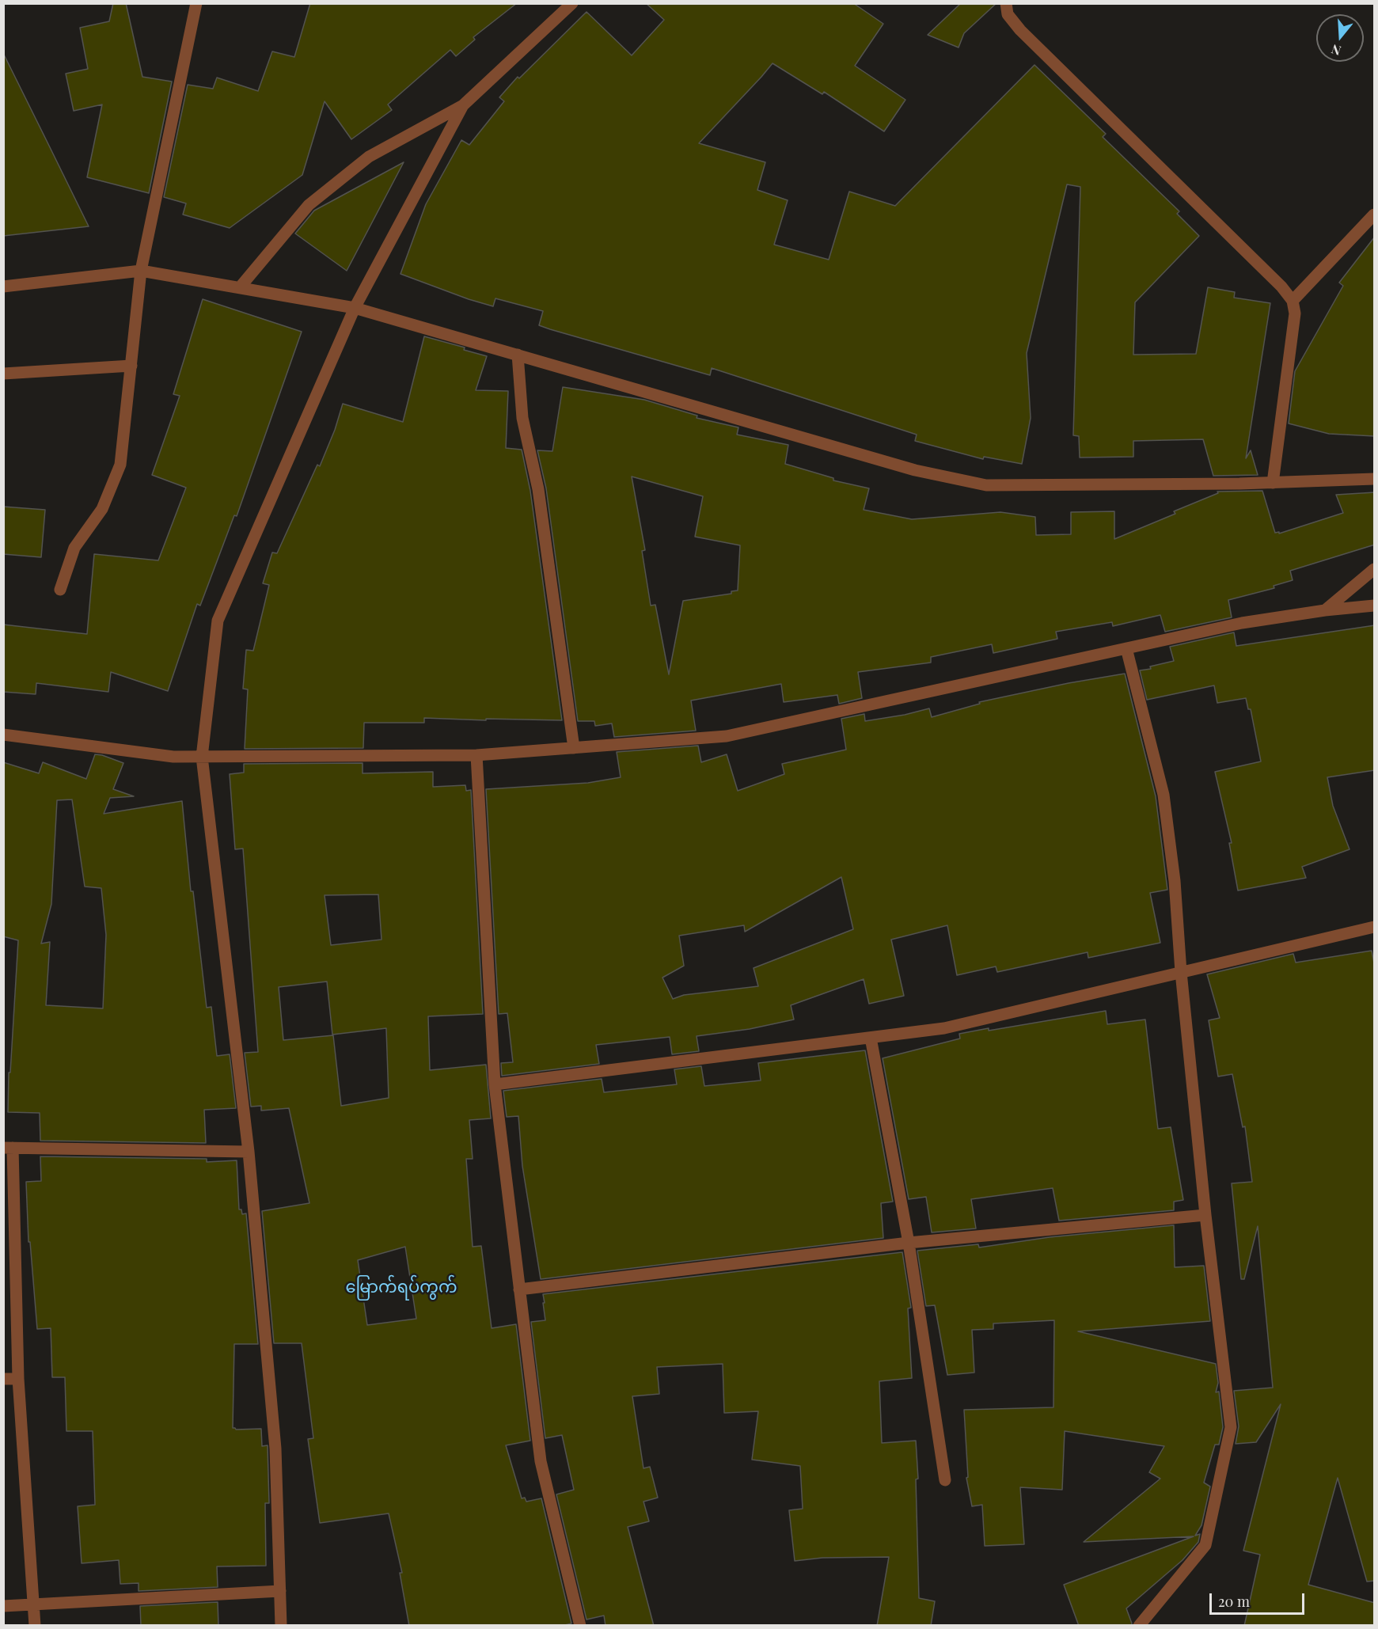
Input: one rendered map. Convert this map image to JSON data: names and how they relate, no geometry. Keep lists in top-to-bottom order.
{
  "districts": ["မြောက်ရပ်ကွက်"],
  "scale_bar": "20 m",
  "north": "bottom"
}
